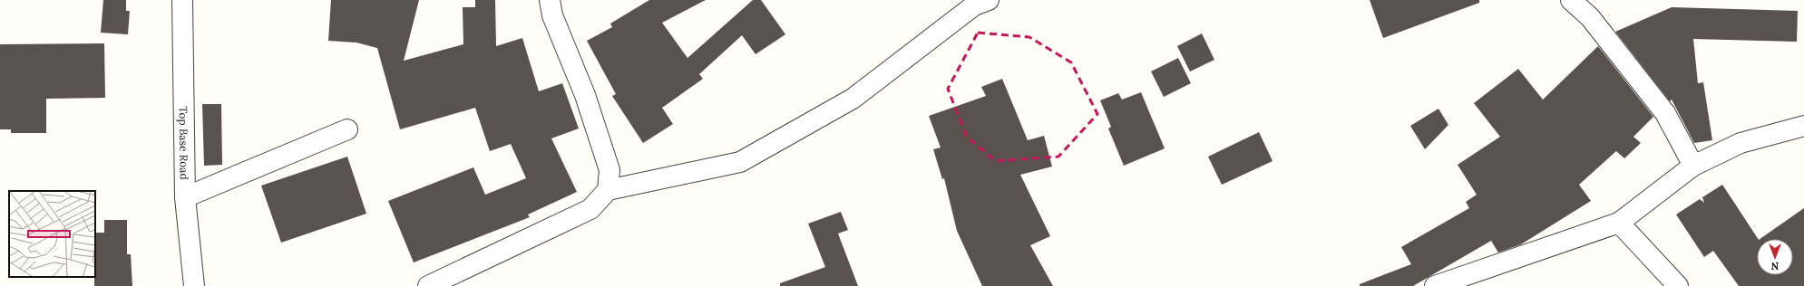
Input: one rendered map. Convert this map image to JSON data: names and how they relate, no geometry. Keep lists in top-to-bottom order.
{
  "streets": {
    "street": ["Top Base Road"]
  },
  "north": "bottom"
}
